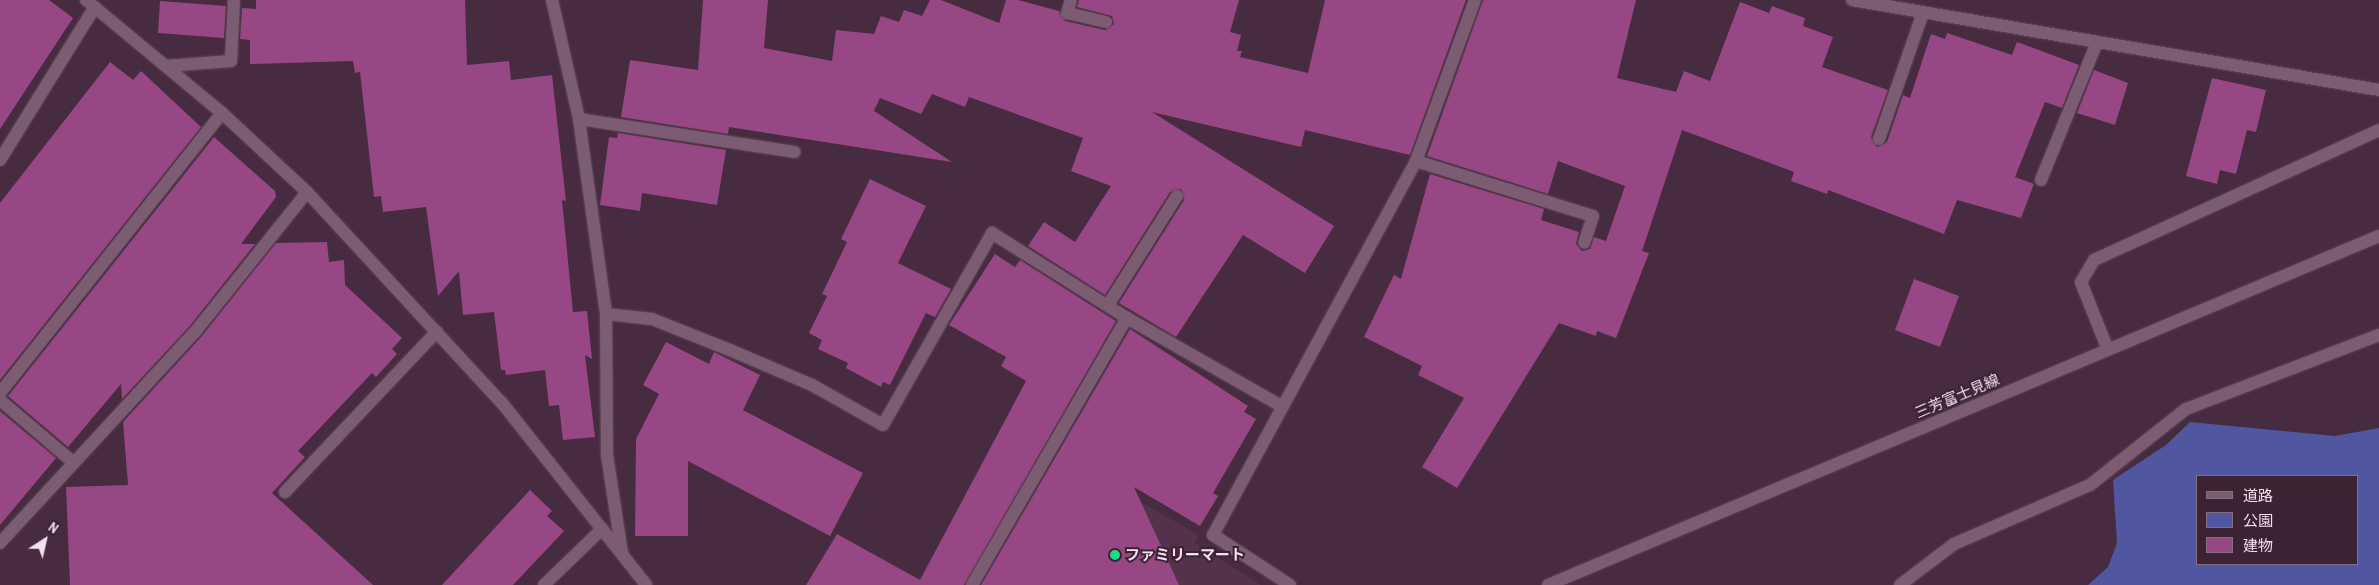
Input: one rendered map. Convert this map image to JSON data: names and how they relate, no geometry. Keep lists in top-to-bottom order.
{
  "streets": {
    "street": ["三芳富士見線"]
  },
  "places": ["ファミリーマート"],
  "legend": ["道路", "公園", "建物"],
  "north": "top right"
}
